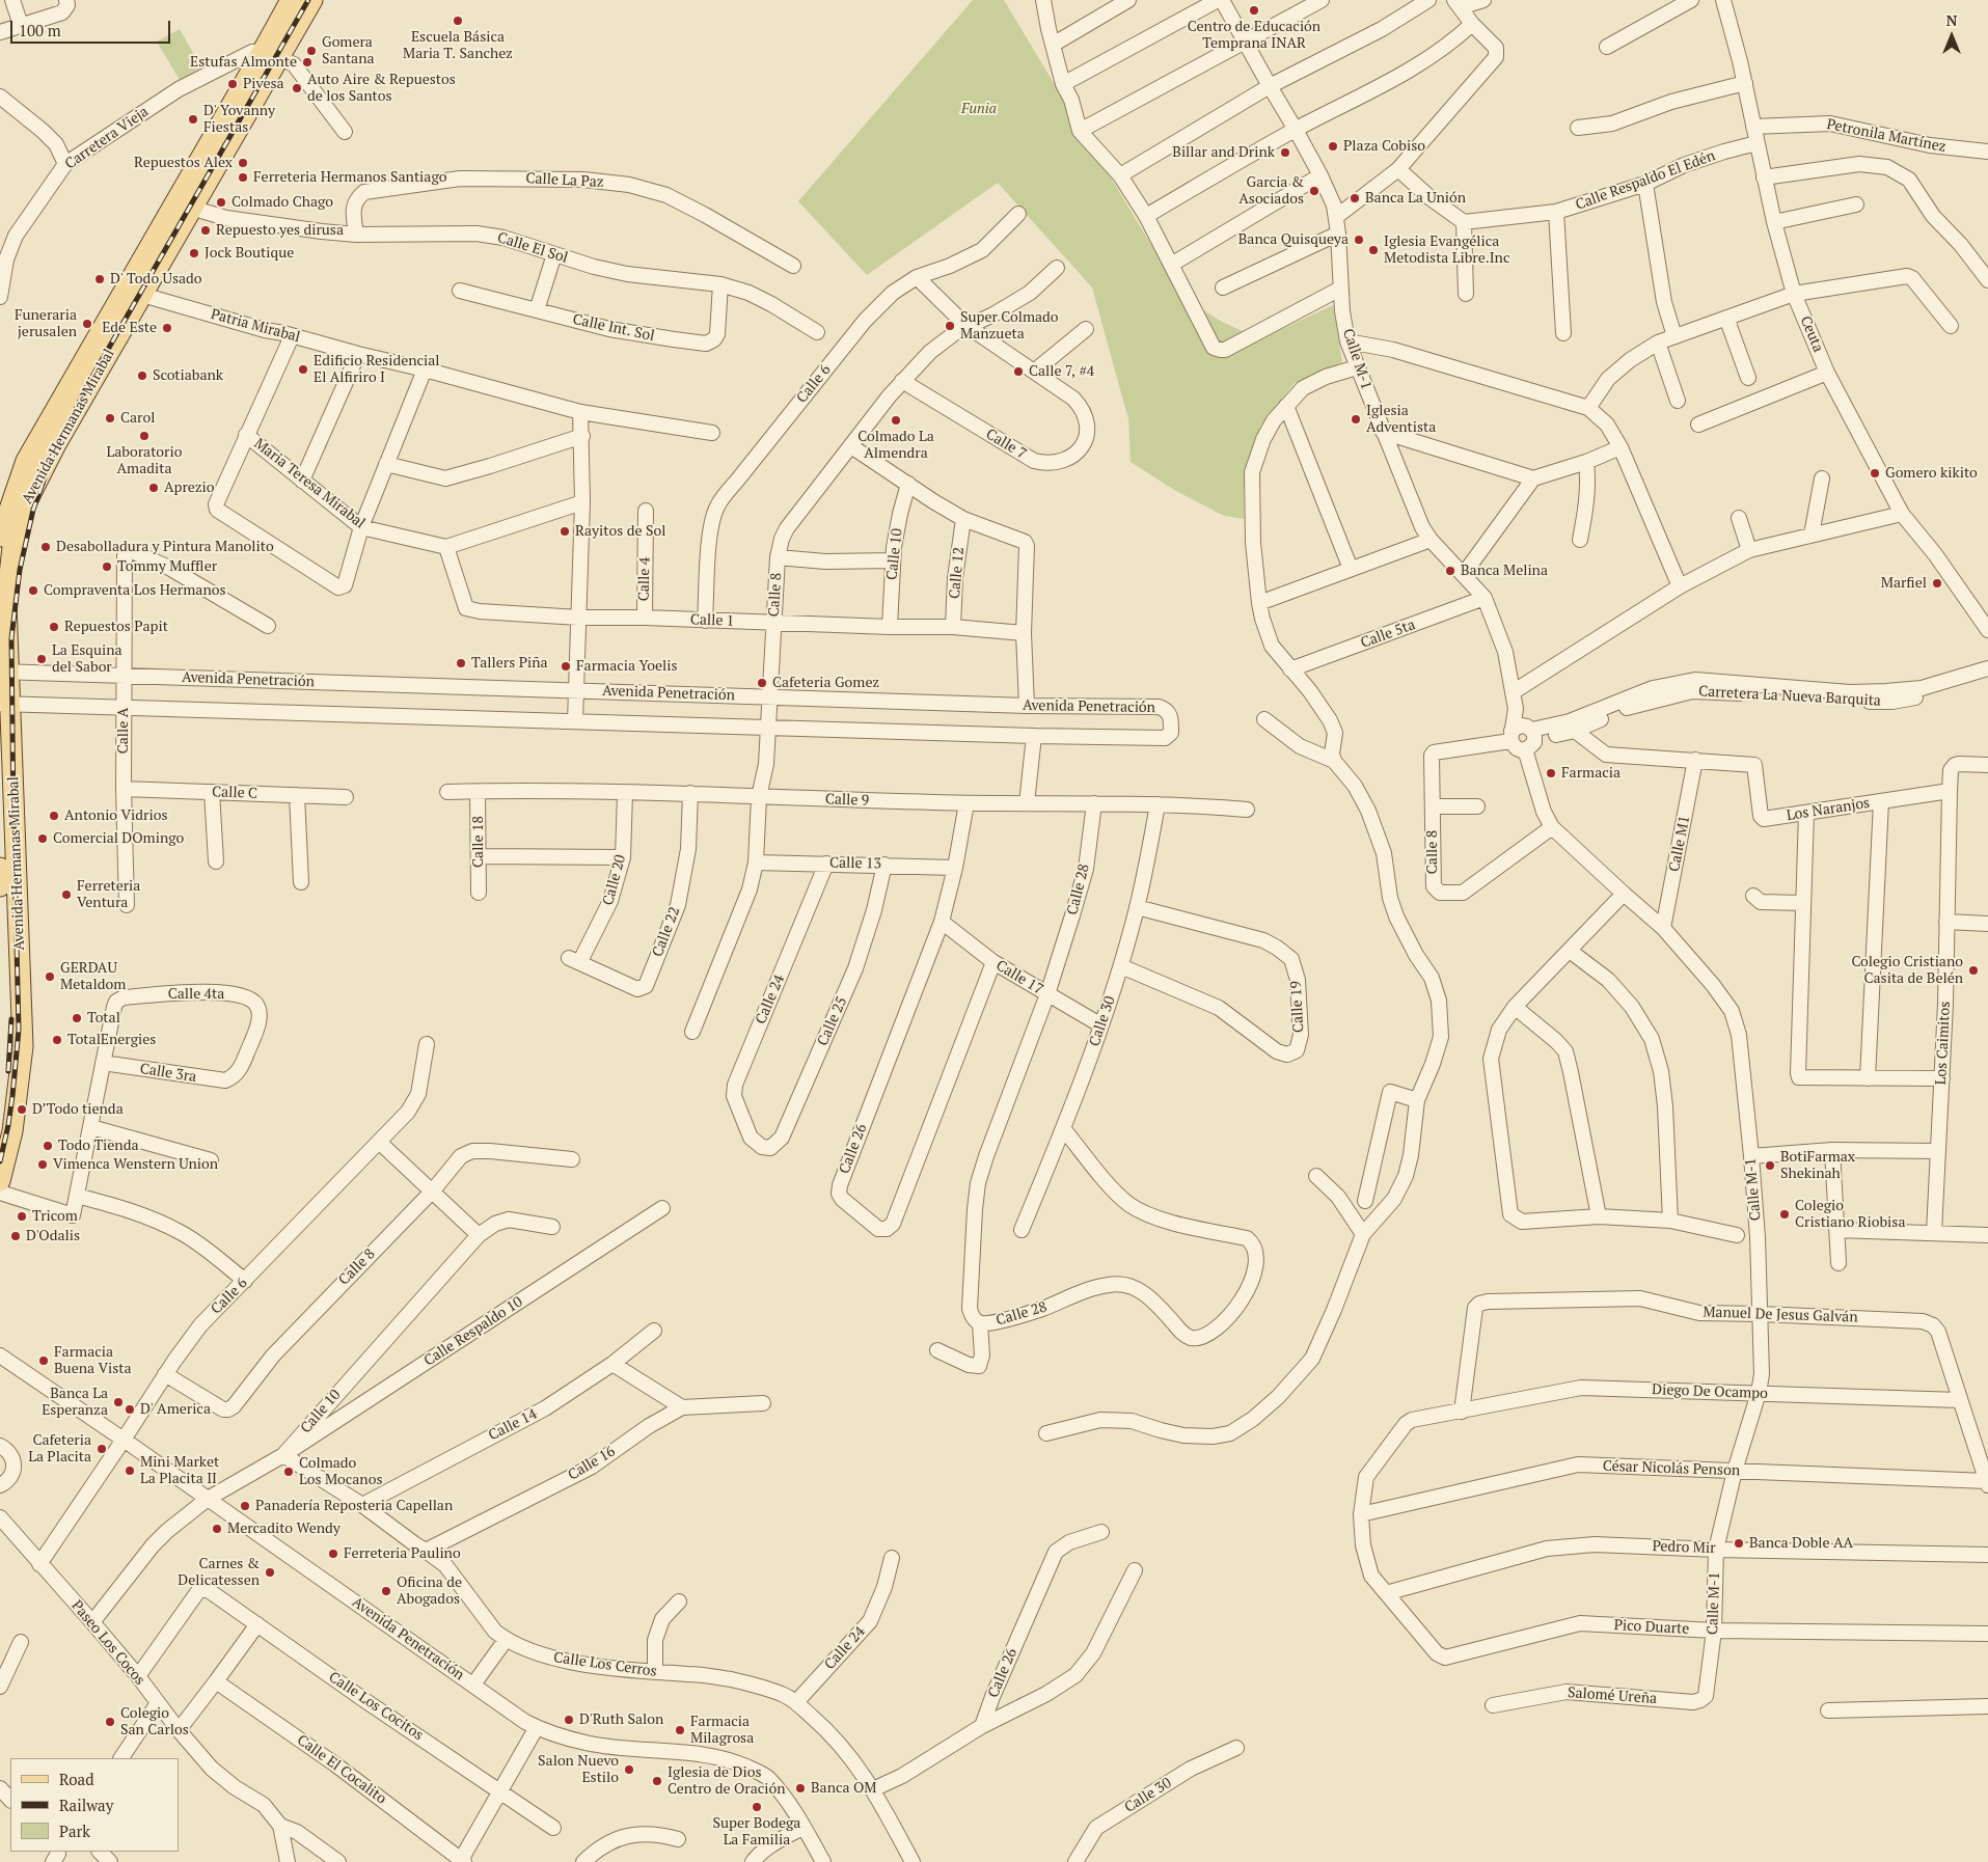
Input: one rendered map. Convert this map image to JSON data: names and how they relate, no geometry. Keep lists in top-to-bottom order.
{
  "streets": {
    "main road": ["Avenida Hermanas Mirabal"],
    "street": [
      "Petronila Martínez",
      "Carretera Vieja",
      "Calle La Paz",
      "Calle Respaldo El Edén",
      "Calle El Sol",
      "Patria Mirabal",
      "Calle Int. Sol",
      "Ceuta",
      "Calle M-1",
      "Calle 6",
      "Calle 7",
      "Maria Teresa Mirabal",
      "Calle 10",
      "Calle 12",
      "Calle 4",
      "Calle 8",
      "Calle 1",
      "Calle 5ta",
      "Avenida Penetración",
      "Carretera La Nueva Barquita",
      "Calle A",
      "Calle C",
      "Calle 9",
      "Los Naranjos",
      "Calle 18",
      "Calle M1",
      "Calle 13",
      "Calle 20",
      "Calle 28",
      "Calle 22",
      "Calle 17",
      "Calle 4ta",
      "Calle 24",
      "Calle 19",
      "Calle 25",
      "Calle 30",
      "Los Caimitos",
      "Calle 3ra",
      "Calle 26",
      "Manuel De Jesus Galván",
      "Calle Respaldo 10",
      "Diego De Ocampo",
      "Calle 14",
      "Calle 16",
      "César Nicolás Penson",
      "Pedro Mir",
      "Pico Duarte",
      "Paseo Los Cocos",
      "Calle Los Cerros",
      "Salomé Ureña",
      "Calle Los Cocitos",
      "Calle El Cocalito"
    ]
  },
  "crossings": [
    ["Petronila Martínez", "Ceuta"],
    ["Carretera Vieja", "Avenida Hermanas Mirabal"],
    ["Calle La Paz", "Calle El Sol"],
    ["Calle Respaldo El Edén", "Ceuta"],
    ["Calle El Sol", "Calle Int. Sol"],
    ["Calle El Sol", "Avenida Hermanas Mirabal"],
    ["Patria Mirabal", "Avenida Hermanas Mirabal"],
    ["Calle M-1", "Calle 8"],
    ["Calle M-1", "Calle 5ta"],
    ["Calle M-1", "Carretera La Nueva Barquita"],
    ["Calle M-1", "Calle M1"],
    ["Calle M-1", "Manuel De Jesus Galván"],
    ["Calle M-1", "Diego De Ocampo"],
    ["Calle M-1", "César Nicolás Penson"],
    ["Calle M-1", "Pedro Mir"],
    ["Calle M-1", "Pico Duarte"],
    ["Calle M-1", "Salomé Ureña"],
    ["Calle 6", "Calle 7"],
    ["Calle 6", "Calle 8"],
    ["Calle 6", "Calle 1"],
    ["Calle 6", "Avenida Penetración"],
    ["Calle 6", "Paseo Los Cocos"],
    ["Avenida Hermanas Mirabal", "Avenida Penetración"],
    ["Calle 7", "Calle 8"],
    ["Maria Teresa Mirabal", "Calle 1"],
    ["Calle 10", "Calle 1"],
    ["Calle 10", "Avenida Penetración"],
    ["Calle 10", "Calle Respaldo 10"],
    ["Calle 10", "Paseo Los Cocos"],
    ["Calle 10", "Calle Los Cerros"],
    ["Calle 12", "Calle 1"],
    ["Calle 4", "Calle 1"],
    ["Calle 8", "Calle 1"],
    ["Calle 8", "Avenida Penetración"],
    ["Calle 8", "Calle 9"],
    ["Calle 8", "Calle 13"],
    ["Avenida Penetración", "Calle A"],
    ["Calle A", "Calle C"],
    ["Calle 9", "Calle 18"],
    ["Calle 9", "Calle 20"],
    ["Calle 9", "Calle 28"],
    ["Calle 9", "Calle 22"],
    ["Calle 9", "Calle 30"],
    ["Calle 9", "Calle 26"],
    ["Los Naranjos", "Calle M1"],
    ["Los Naranjos", "Los Caimitos"],
    ["Calle 13", "Calle 24"],
    ["Calle 13", "Calle 25"],
    ["Calle 13", "Calle 26"],
    ["Calle 20", "Calle 22"],
    ["Calle 28", "Calle 17"],
    ["Calle 28", "Calle 30"],
    ["Calle 17", "Calle 30"],
    ["Calle 17", "Calle 26"],
    ["Calle 4ta", "Calle 3ra"],
    ["Calle 24", "Calle 25"],
    ["Calle 24", "Calle Los Cerros"],
    ["Calle 19", "Calle 30"],
    ["Manuel De Jesus Galván", "Diego De Ocampo"],
    ["Calle Respaldo 10", "Calle Los Cerros"],
    ["Diego De Ocampo", "César Nicolás Penson"],
    ["Diego De Ocampo", "Pedro Mir"],
    ["Diego De Ocampo", "Pico Duarte"],
    ["Calle 14", "Calle Los Cerros"],
    ["Calle 16", "Calle Los Cerros"],
    ["Paseo Los Cocos", "Calle Los Cocitos"]
  ],
  "parks": ["Funia"],
  "places": [
    "Centro de Educación Temprana INAR",
    "Escuela Básica Maria T. Sanchez",
    "Gomera Santana",
    "Estufas Almonte",
    "Pivesa",
    "Auto Aire & Repuestos de los Santos",
    "D' Yovanny Fiestas",
    "Plaza Cobiso",
    "Billar and Drink",
    "Repuestos Alex",
    "Ferreteria Hermanos Santiago",
    "Garcia & Asociados",
    "Banca La Unión",
    "Colmado Chago",
    "Repuesto yes dirusa",
    "Banca Quisqueya",
    "Iglesia Evangélica Metodista Libre.Inc",
    "Jock Boutique",
    "D' Todo Usado",
    "Funeraria jerusalen",
    "Super Colmado Manzueta",
    "Ede Este",
    "Edificio Residencial El Alfiriro I",
    "Calle 7, #4",
    "Scotiabank",
    "Carol",
    "Iglesia Adventista",
    "Colmado La Almendra",
    "Laboratorio Amadita",
    "Gomero kikito",
    "Aprezio",
    "Rayitos de Sol",
    "Desabolladura y Pintura Manolito",
    "Tommy Muffler",
    "Banca Melina",
    "Marfiel",
    "Compraventa Los Hermanos",
    "Repuestos Papit",
    "La Esquina del Sabor",
    "Tallers Piña",
    "Farmacia Yoelis",
    "Cafeteria Gomez",
    "Farmacia",
    "Antonio Vidrios",
    "Comercial DOmingo",
    "Ferreteria Ventura",
    "Colegio Cristiano Casita de Belén",
    "GERDAU Metaldom",
    "Total",
    "TotalEnergies",
    "D’Todo tienda",
    "Todo Tienda",
    "Vimenca Wenstern Union",
    "BotiFarmax Shekinah",
    "Colegio Cristiano Riobisa",
    "Tricom",
    "D'Odalis",
    "Farmacia Buena Vista",
    "Banca La Esperanza",
    "D' America",
    "Cafeteria La Placita",
    "Mini Market La Placita II",
    "Colmado Los Mocanos",
    "Panadería Reposteria Capellan",
    "Mercadito Wendy",
    "Banca Doble AA",
    "Ferreteria Paulino",
    "Carnes & Delicatessen",
    "Oficina de Abogados",
    "D'Ruth Salon",
    "Colegio San Carlos",
    "Farmacia Milagrosa",
    "Salon Nuevo Estilo",
    "Iglesia de Dios Centro de Oración",
    "Banca OM",
    "Super Bodega La Familia"
  ],
  "legend": ["Road", "Railway", "Park"],
  "scale_bar": "100 m",
  "north": "top"
}
